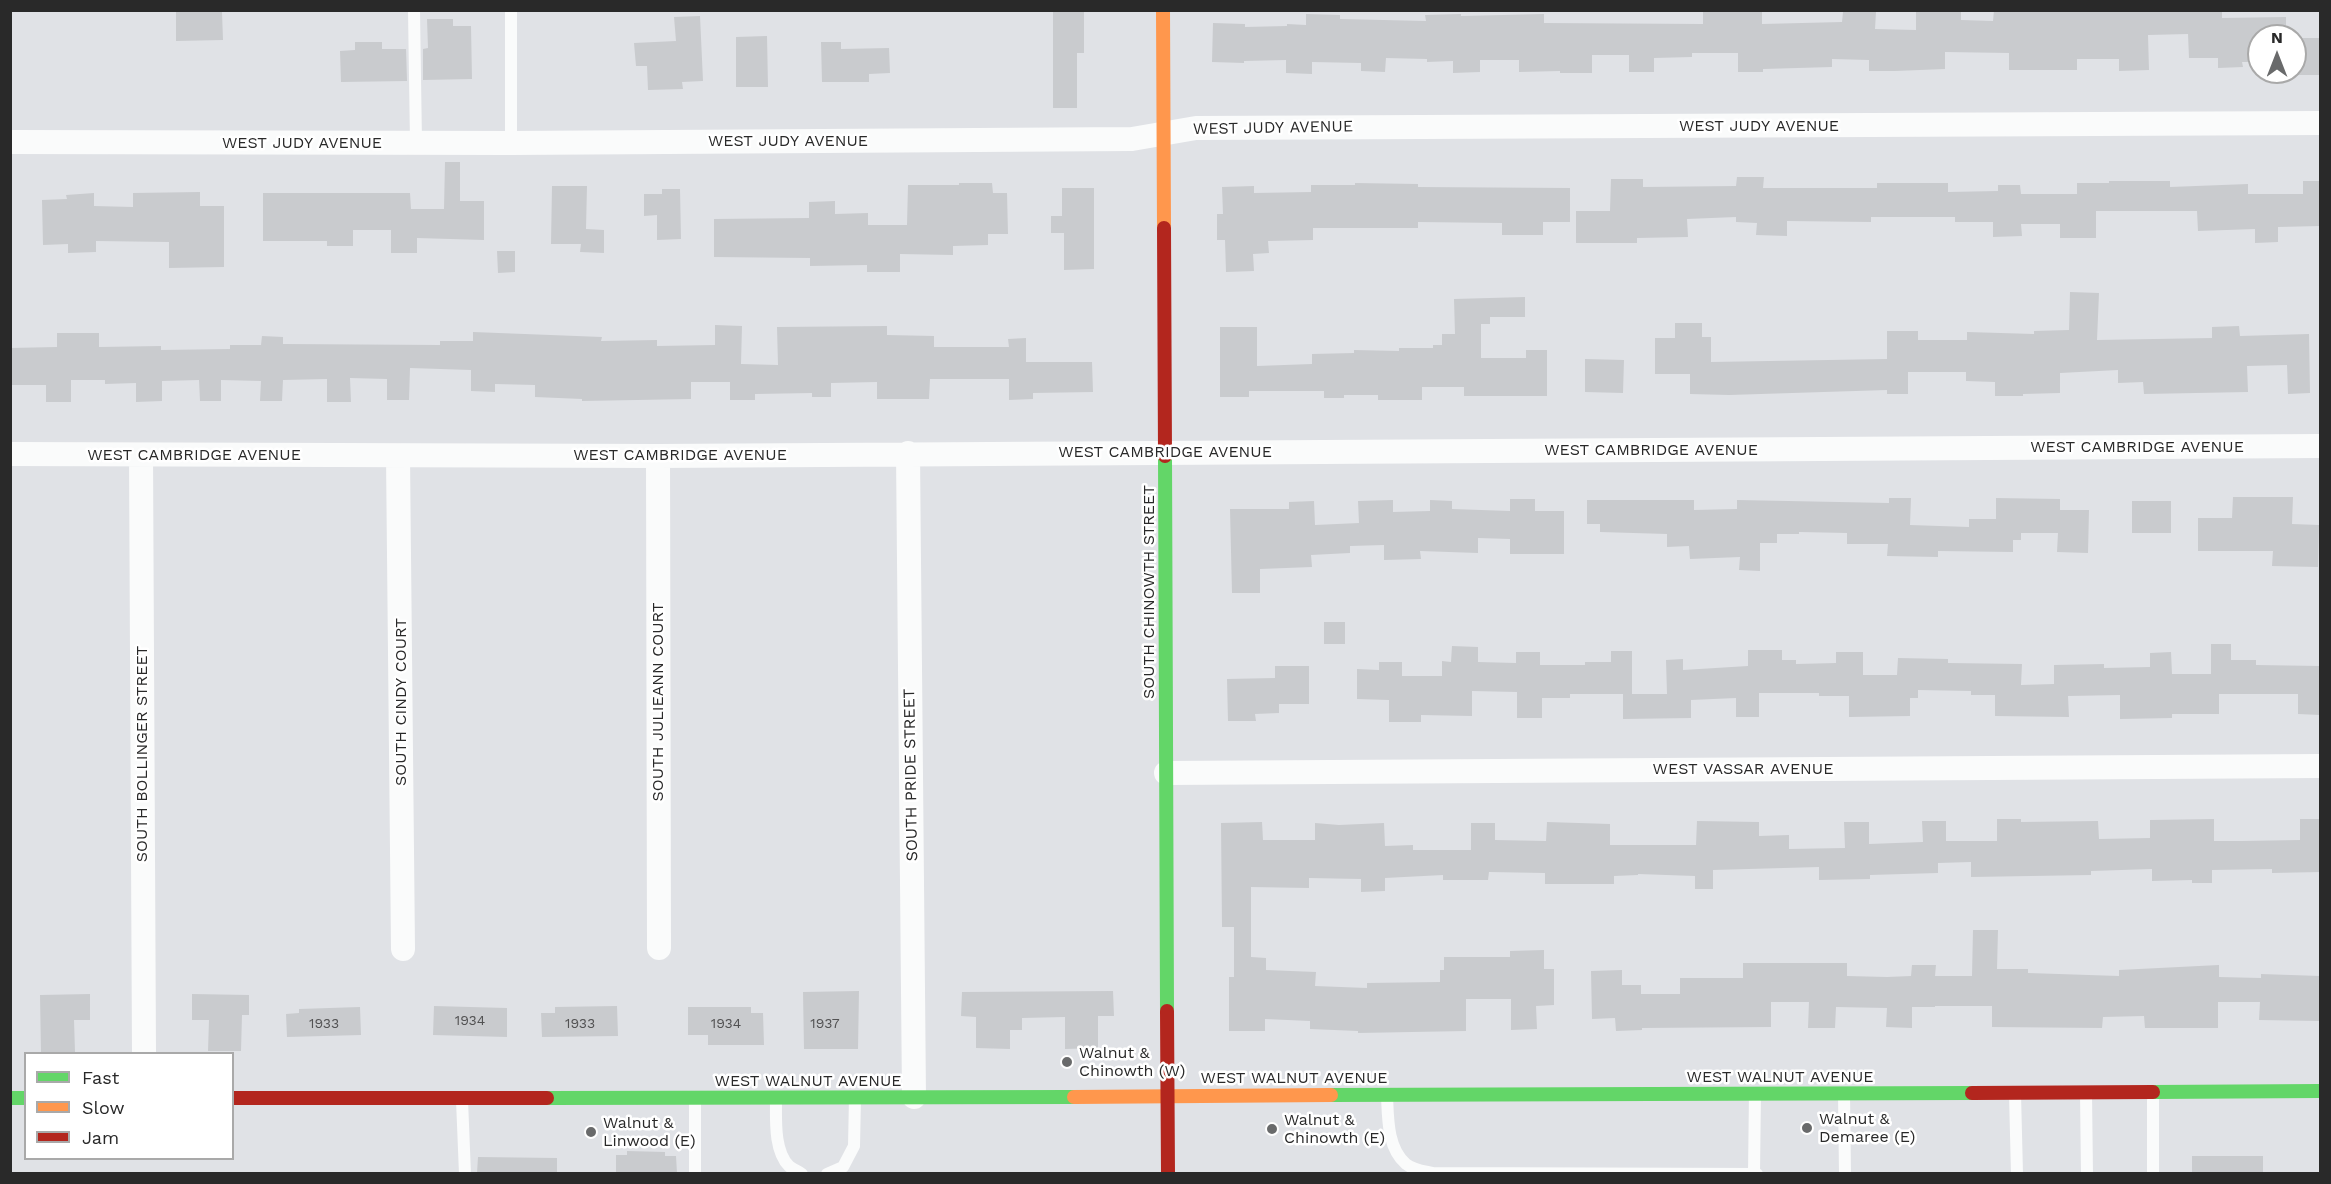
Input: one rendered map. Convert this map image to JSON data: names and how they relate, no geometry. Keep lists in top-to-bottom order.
{
  "streets": {
    "main road": ["SOUTH CHINOWTH STREET", "WEST WALNUT AVENUE"],
    "street": [
      "WEST JUDY AVENUE",
      "WEST CAMBRIDGE AVENUE",
      "SOUTH CINDY COURT",
      "SOUTH JULIEANN COURT",
      "SOUTH BOLLINGER STREET",
      "WEST VASSAR AVENUE",
      "SOUTH PRIDE STREET"
    ]
  },
  "crossings": [
    ["WEST JUDY AVENUE", "SOUTH CHINOWTH STREET"],
    ["WEST CAMBRIDGE AVENUE", "SOUTH CHINOWTH STREET"],
    ["WEST CAMBRIDGE AVENUE", "SOUTH CINDY COURT"],
    ["WEST CAMBRIDGE AVENUE", "SOUTH JULIEANN COURT"],
    ["WEST CAMBRIDGE AVENUE", "SOUTH BOLLINGER STREET"],
    ["WEST CAMBRIDGE AVENUE", "SOUTH PRIDE STREET"],
    ["SOUTH CHINOWTH STREET", "WEST VASSAR AVENUE"],
    ["SOUTH CHINOWTH STREET", "WEST WALNUT AVENUE"],
    ["SOUTH PRIDE STREET", "WEST WALNUT AVENUE"]
  ],
  "places": [
    "Walnut & Chinowth (W)",
    "Walnut & Demaree (E)",
    "Walnut & Chinowth (E)",
    "Walnut & Linwood (E)"
  ],
  "house_numbers": [
    "1934",
    "1933",
    "1933",
    "1934",
    "1937"
  ],
  "legend": ["Fast", "Slow", "Jam"],
  "north": "top"
}
